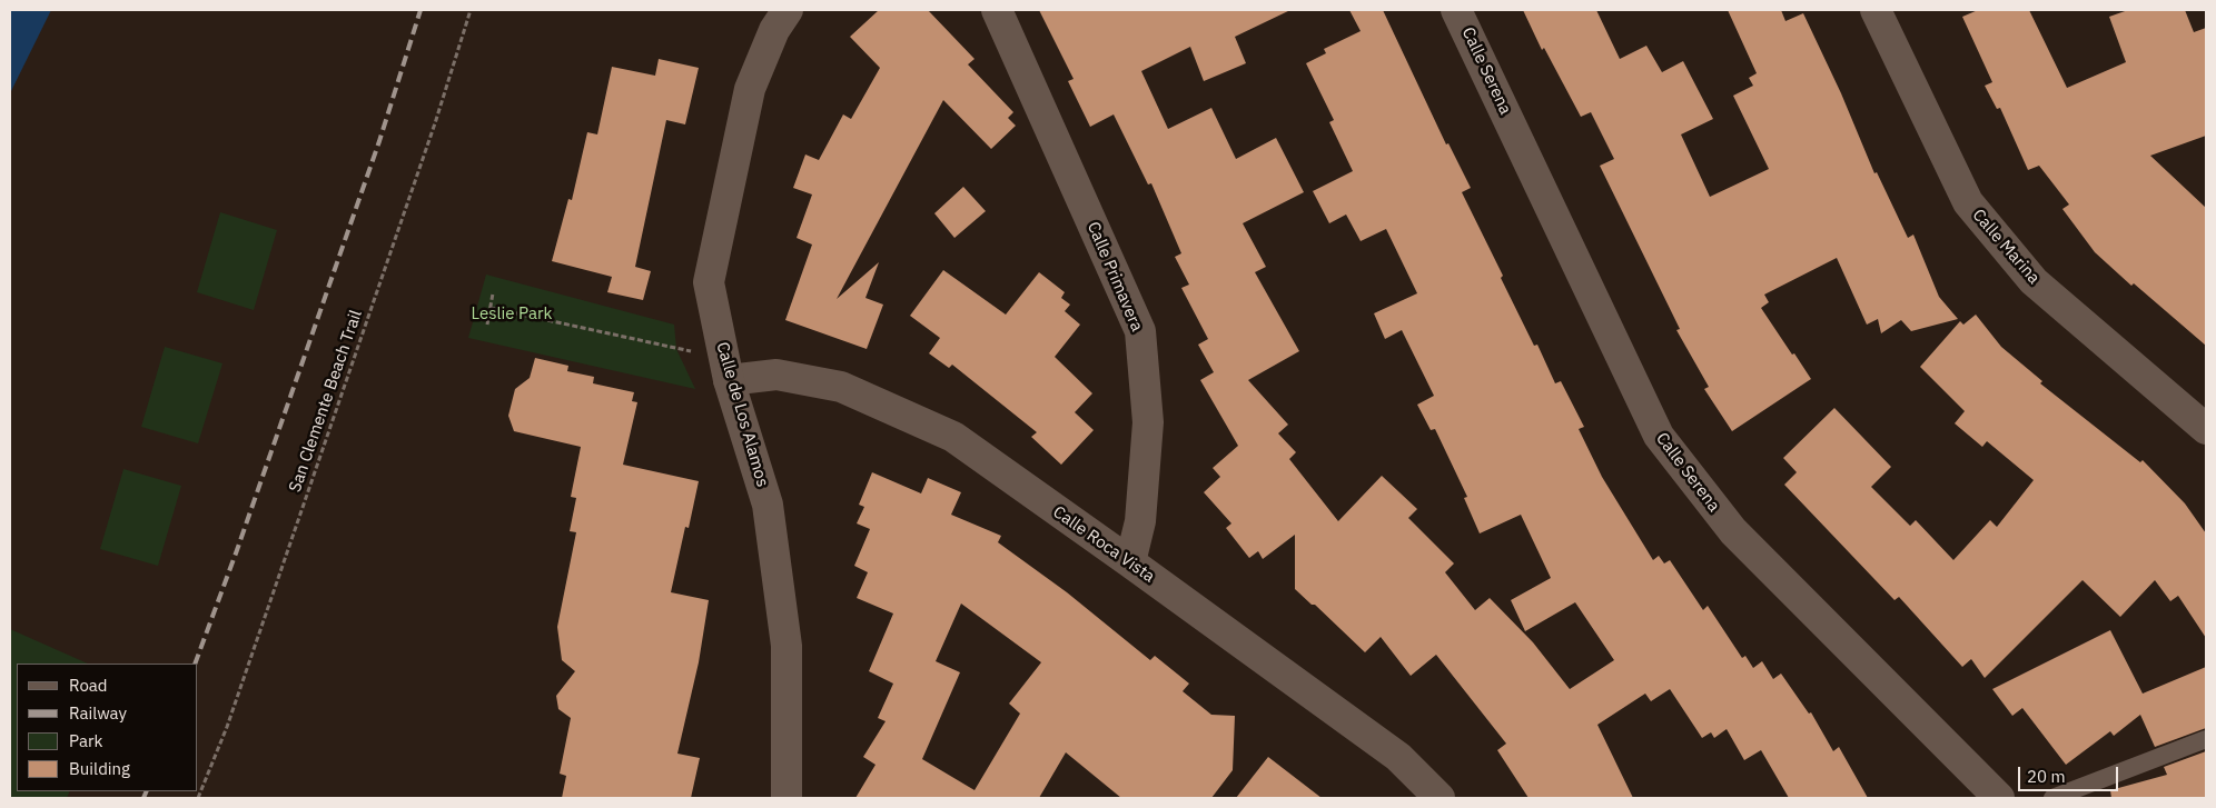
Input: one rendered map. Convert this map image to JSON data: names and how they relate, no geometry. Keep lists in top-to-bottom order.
{
  "streets": {
    "street": [
      "Calle Serena",
      "Calle Marina",
      "Calle Primavera",
      "Calle de Los Alamos",
      "Calle Roca Vista"
    ],
    "path": ["San Clemente Beach Trail"]
  },
  "crossings": [
    ["Calle Primavera", "Calle Roca Vista"],
    ["Calle de Los Alamos", "Calle Roca Vista"]
  ],
  "parks": ["Leslie Park"],
  "legend": [
    "Road",
    "Railway",
    "Park",
    "Building"
  ],
  "scale_bar": "20 m"
}
